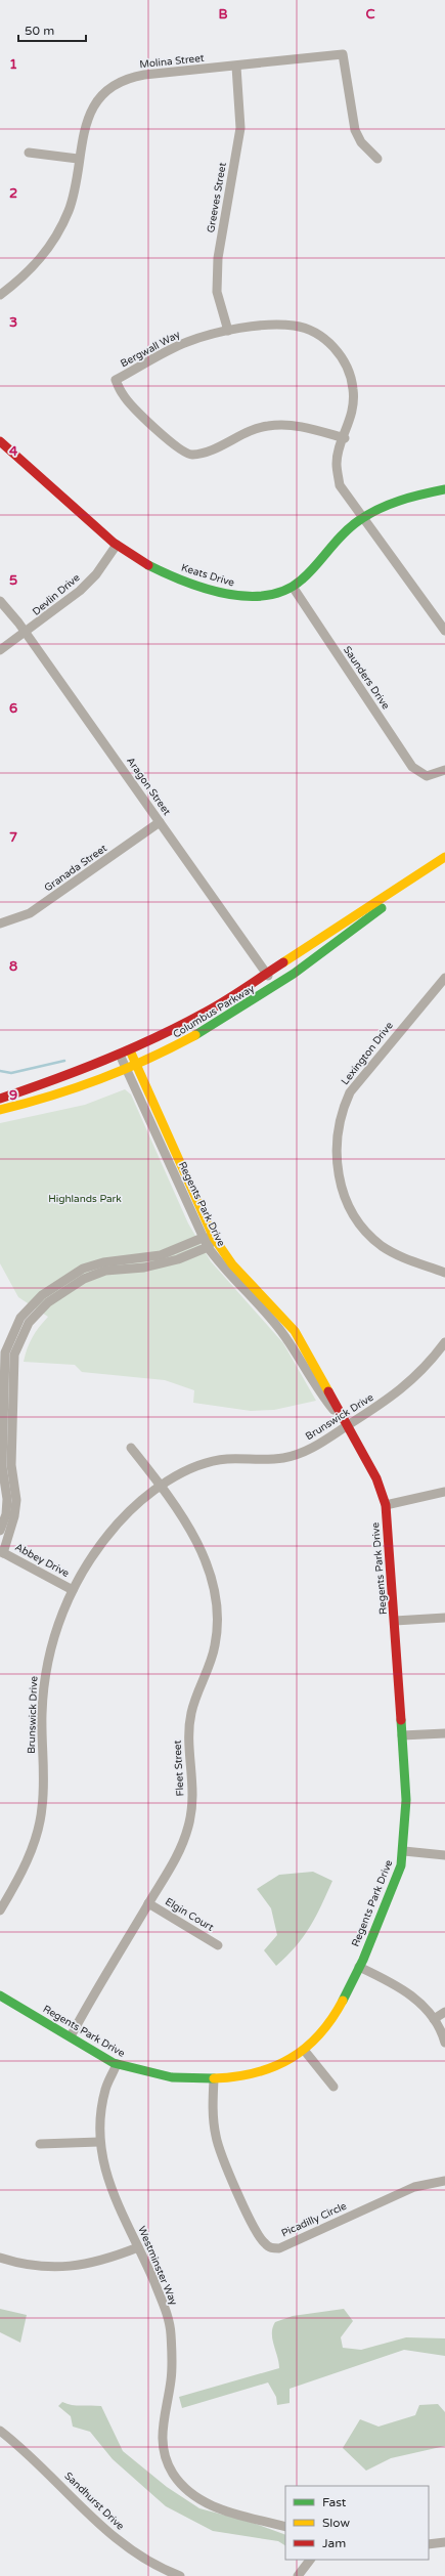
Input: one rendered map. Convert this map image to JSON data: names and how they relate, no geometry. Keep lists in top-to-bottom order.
{
  "streets": {
    "street": [
      "Molina Street",
      "Greeves Street",
      "Bergwall Way",
      "Keats Drive",
      "Devlin Drive",
      "Saunders Drive",
      "Aragon Street",
      "Granada Street",
      "Columbus Parkway",
      "Lexington Drive",
      "Regents Park Drive",
      "Brunswick Drive",
      "Abbey Drive",
      "Fleet Street",
      "Elgin Court",
      "Picadilly Circle",
      "Westminster Way",
      "Sandhurst Drive"
    ]
  },
  "crossings": [
    ["Molina Street", "Greeves Street"],
    ["Greeves Street", "Bergwall Way"],
    ["Bergwall Way", "Keats Drive"],
    ["Keats Drive", "Devlin Drive"],
    ["Keats Drive", "Saunders Drive"],
    ["Devlin Drive", "Aragon Street"],
    ["Aragon Street", "Granada Street"],
    ["Aragon Street", "Columbus Parkway"],
    ["Columbus Parkway", "Regents Park Drive"],
    ["Regents Park Drive", "Brunswick Drive"],
    ["Regents Park Drive", "Fleet Street"],
    ["Regents Park Drive", "Picadilly Circle"],
    ["Regents Park Drive", "Westminster Way"],
    ["Brunswick Drive", "Abbey Drive"],
    ["Brunswick Drive", "Fleet Street"],
    ["Fleet Street", "Elgin Court"]
  ],
  "parks": ["Highlands Park"],
  "legend": ["Fast", "Slow", "Jam"],
  "scale_bar": "50 m",
  "grid": {
    "columns": ["B", "C"],
    "rows": [
      "1",
      "2",
      "3",
      "4",
      "5",
      "6",
      "7",
      "8",
      "9"
    ]
  }
}
